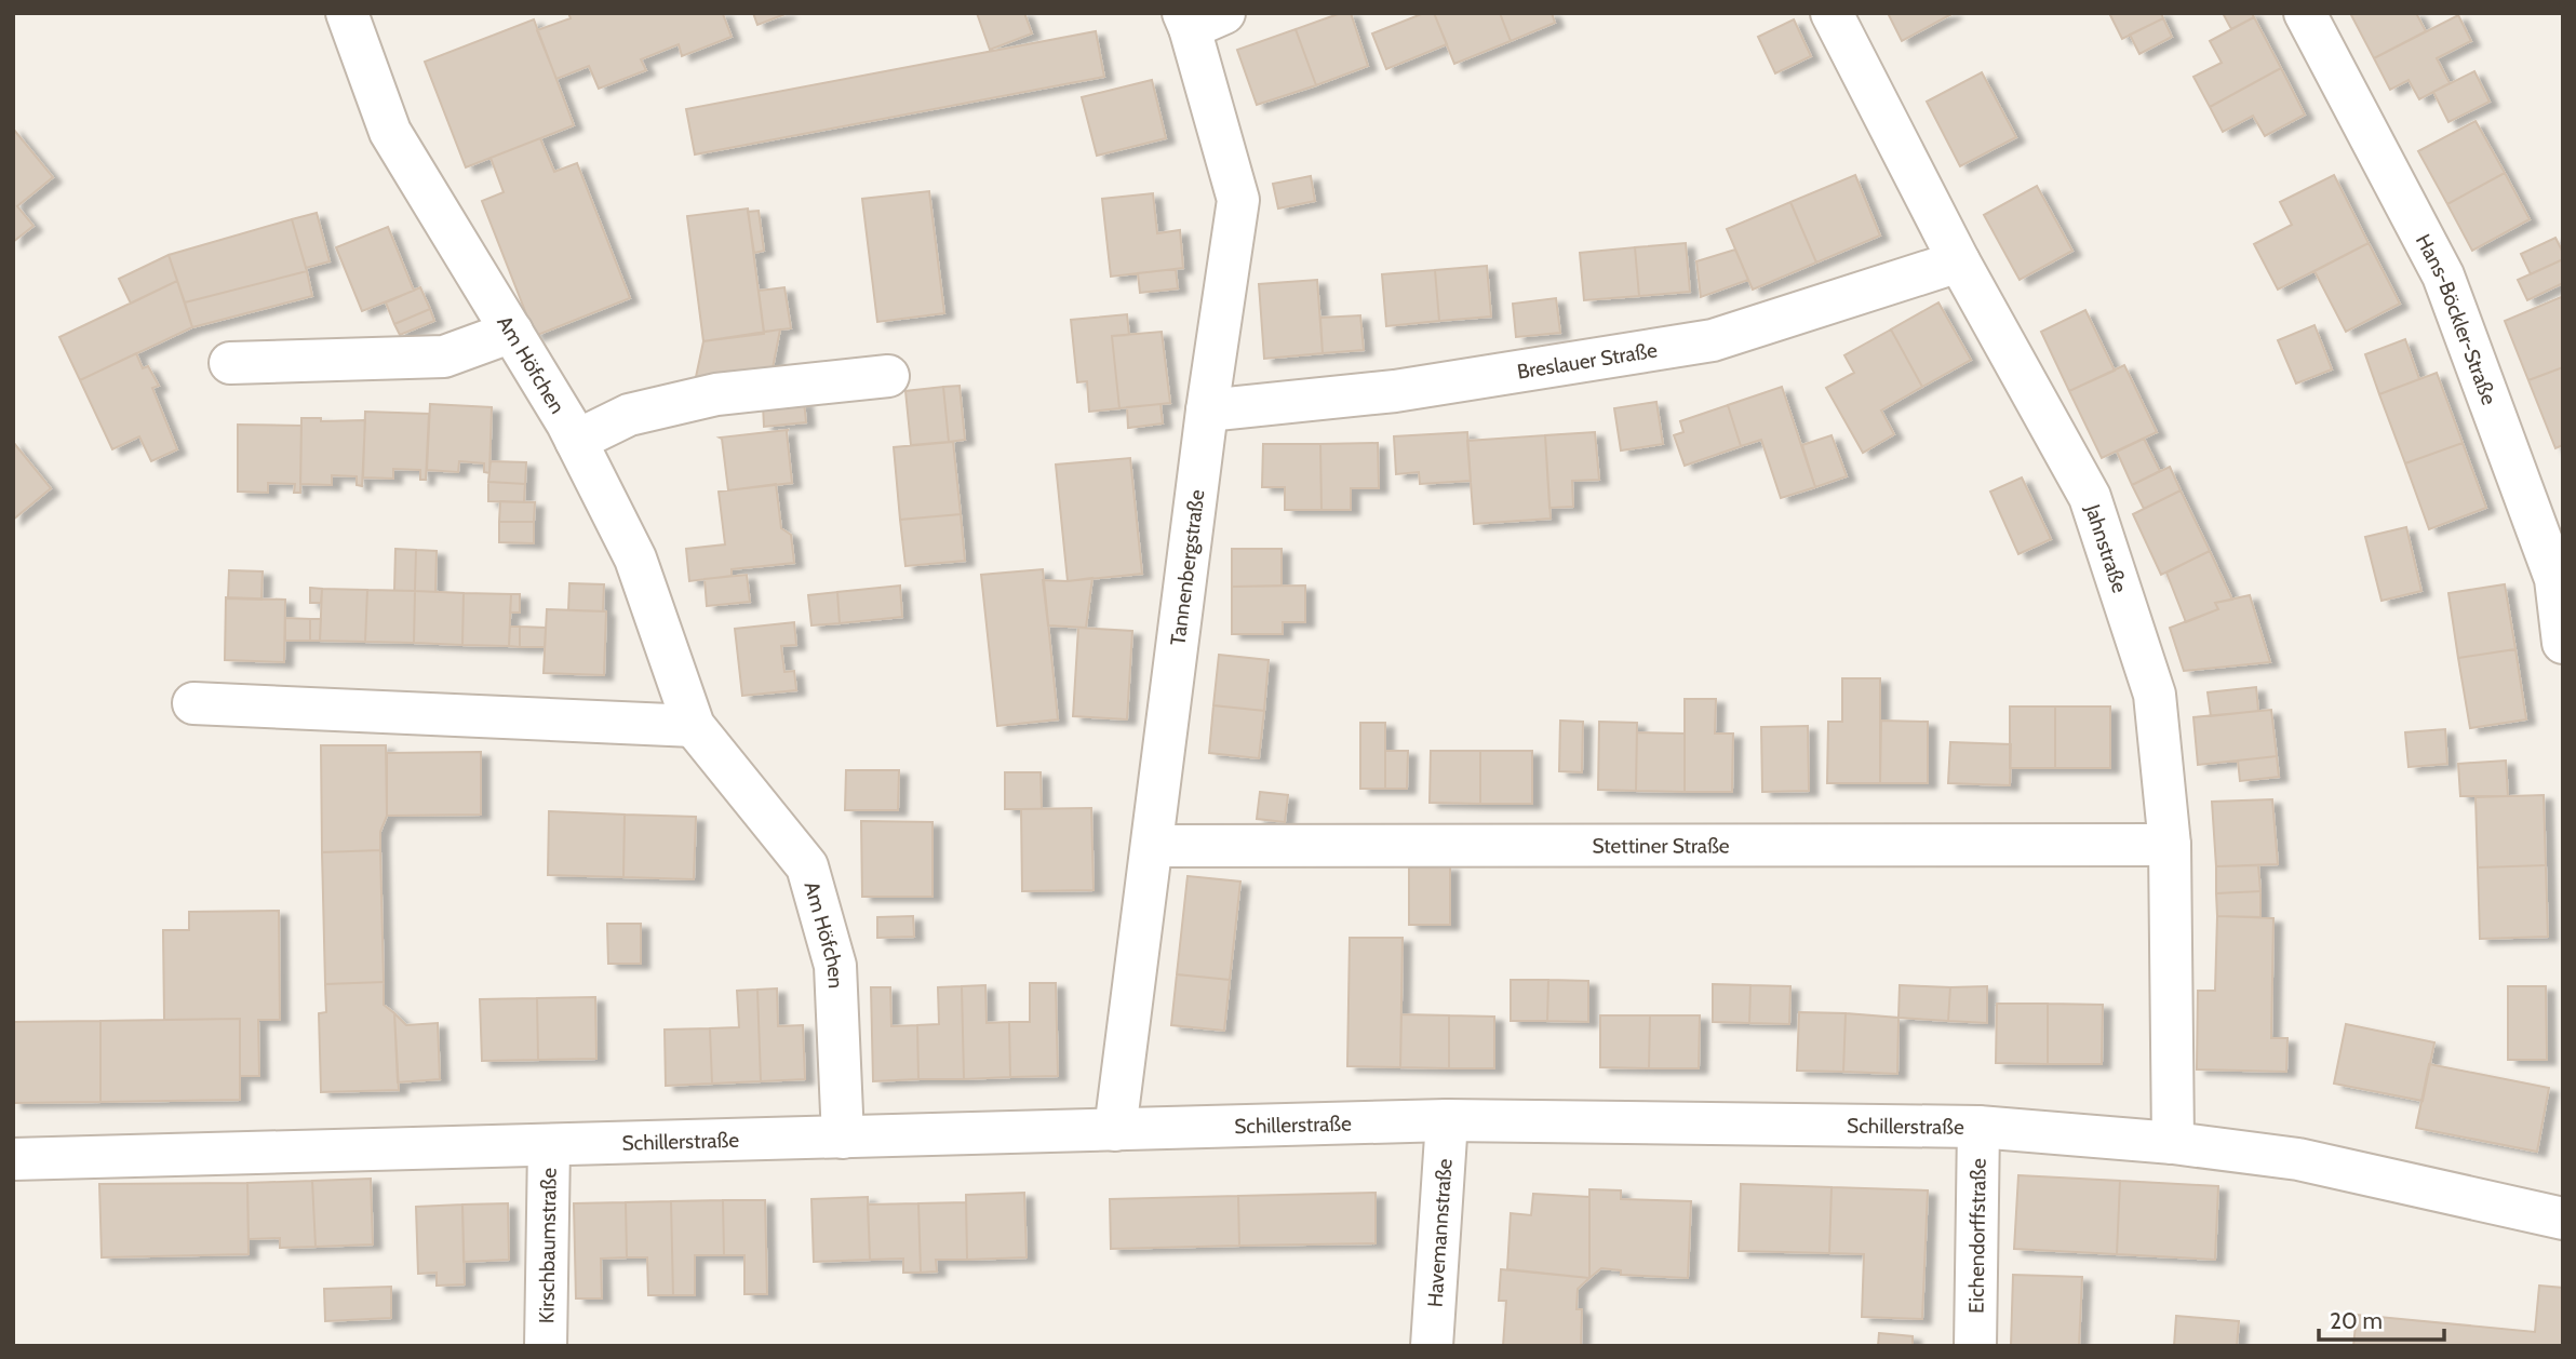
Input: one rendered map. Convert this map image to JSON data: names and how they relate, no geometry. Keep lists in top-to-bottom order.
{
  "streets": {
    "street": [
      "Hans-Böckler-Straße",
      "Breslauer Straße",
      "Am Höfchen",
      "Jahnstraße",
      "Tannenbergstraße",
      "Stettiner Straße",
      "Schillerstraße",
      "Havemannstraße",
      "Eichendorffstraße",
      "Kirschbaumstraße"
    ]
  },
  "crossings": [
    ["Breslauer Straße", "Jahnstraße"],
    ["Breslauer Straße", "Tannenbergstraße"],
    ["Am Höfchen", "Schillerstraße"],
    ["Jahnstraße", "Stettiner Straße"],
    ["Jahnstraße", "Schillerstraße"],
    ["Tannenbergstraße", "Stettiner Straße"],
    ["Tannenbergstraße", "Schillerstraße"],
    ["Schillerstraße", "Havemannstraße"],
    ["Schillerstraße", "Eichendorffstraße"],
    ["Schillerstraße", "Kirschbaumstraße"]
  ],
  "scale_bar": "20 m"
}
